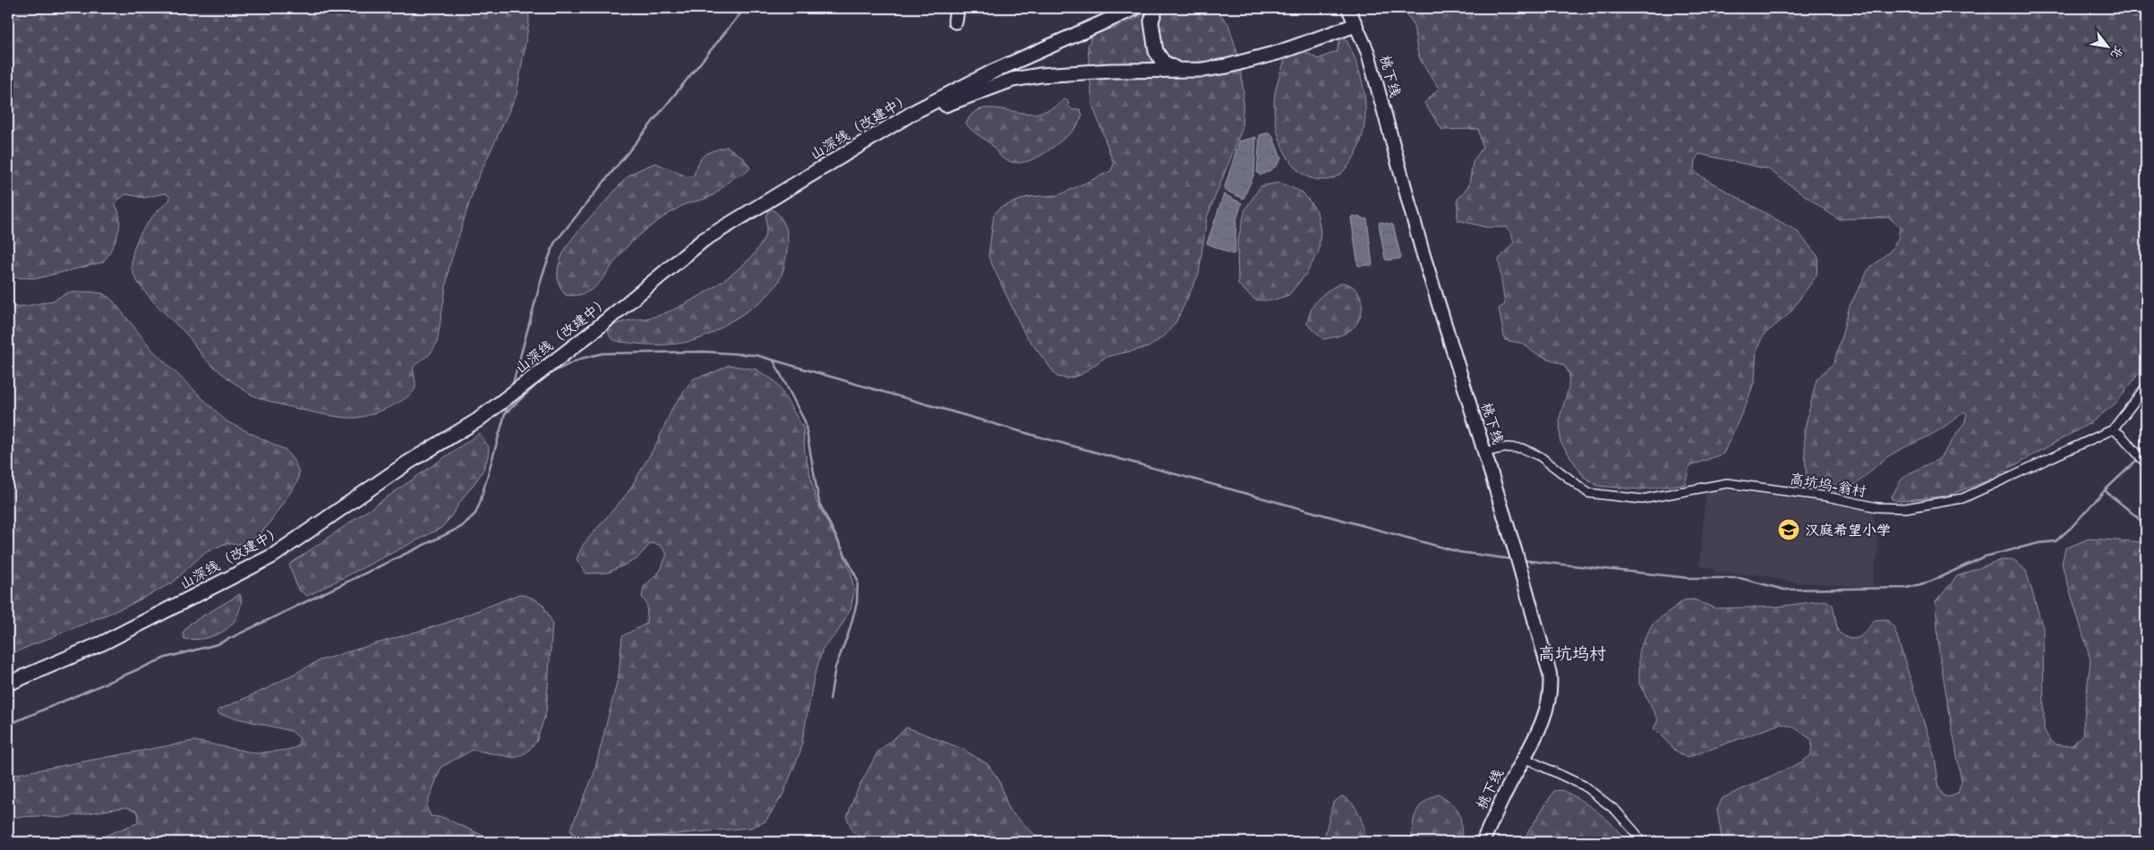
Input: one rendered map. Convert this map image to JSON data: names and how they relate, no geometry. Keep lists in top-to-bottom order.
{
  "streets": {
    "highway": ["山深线（改建中）"],
    "main road": ["桃下线"],
    "street": ["高坑坞-翁村"]
  },
  "crossings": [
    ["桃下线", "高坑坞-翁村"]
  ],
  "districts": ["高坑坞村"],
  "places": {
    "school or university": ["汉庭希望小学"]
  },
  "north": "bottom right"
}
